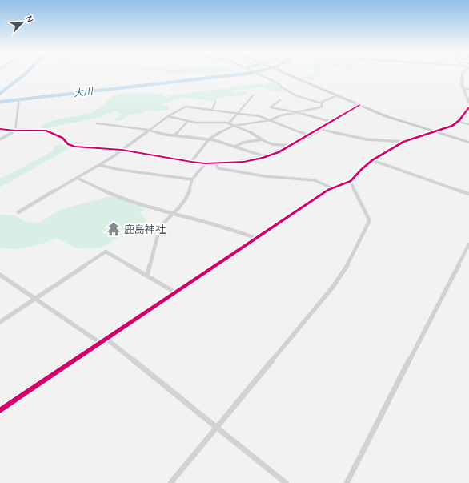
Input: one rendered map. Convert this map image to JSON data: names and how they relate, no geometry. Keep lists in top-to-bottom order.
{
  "water": ["大川"],
  "places": {
    "temple": ["鹿島神社"]
  },
  "north": "top right"
}
